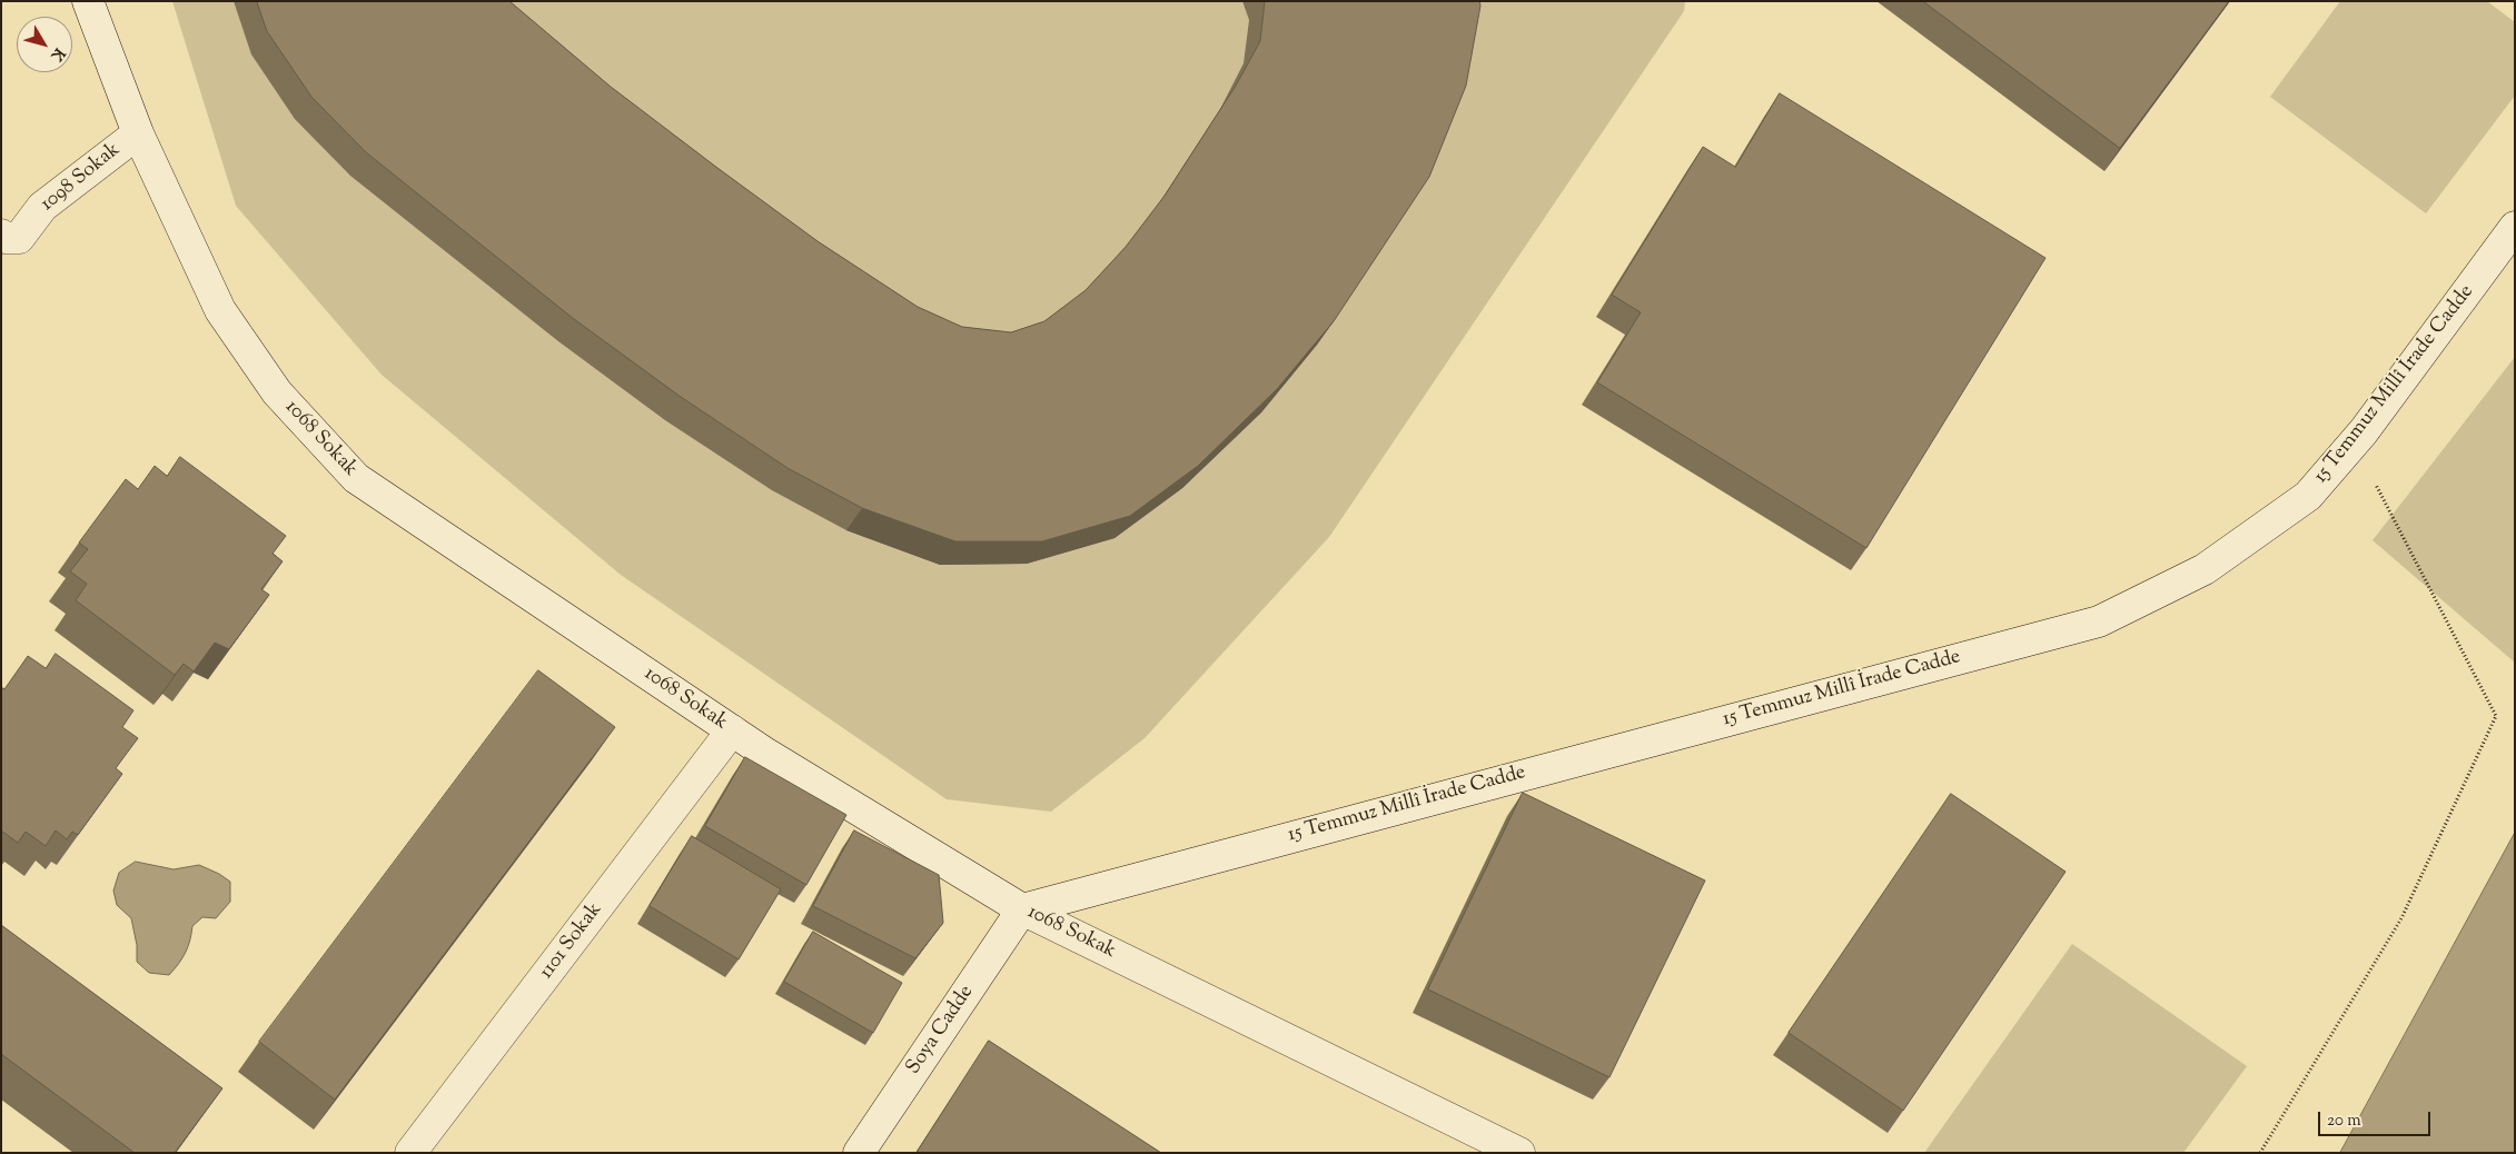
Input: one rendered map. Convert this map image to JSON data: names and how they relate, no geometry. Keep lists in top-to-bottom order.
{
  "streets": {
    "main road": [
      "1098 Sokak",
      "15 Temmuz Millî İrade Cadde",
      "1068 Sokak",
      "1101 Sokak",
      "Soya Cadde"
    ]
  },
  "crossings": [
    ["1098 Sokak", "1068 Sokak"],
    ["15 Temmuz Millî İrade Cadde", "1068 Sokak"],
    ["15 Temmuz Millî İrade Cadde", "Soya Cadde"],
    ["1068 Sokak", "1101 Sokak"],
    ["1068 Sokak", "Soya Cadde"]
  ],
  "scale_bar": "20 m",
  "north": "bottom right"
}
